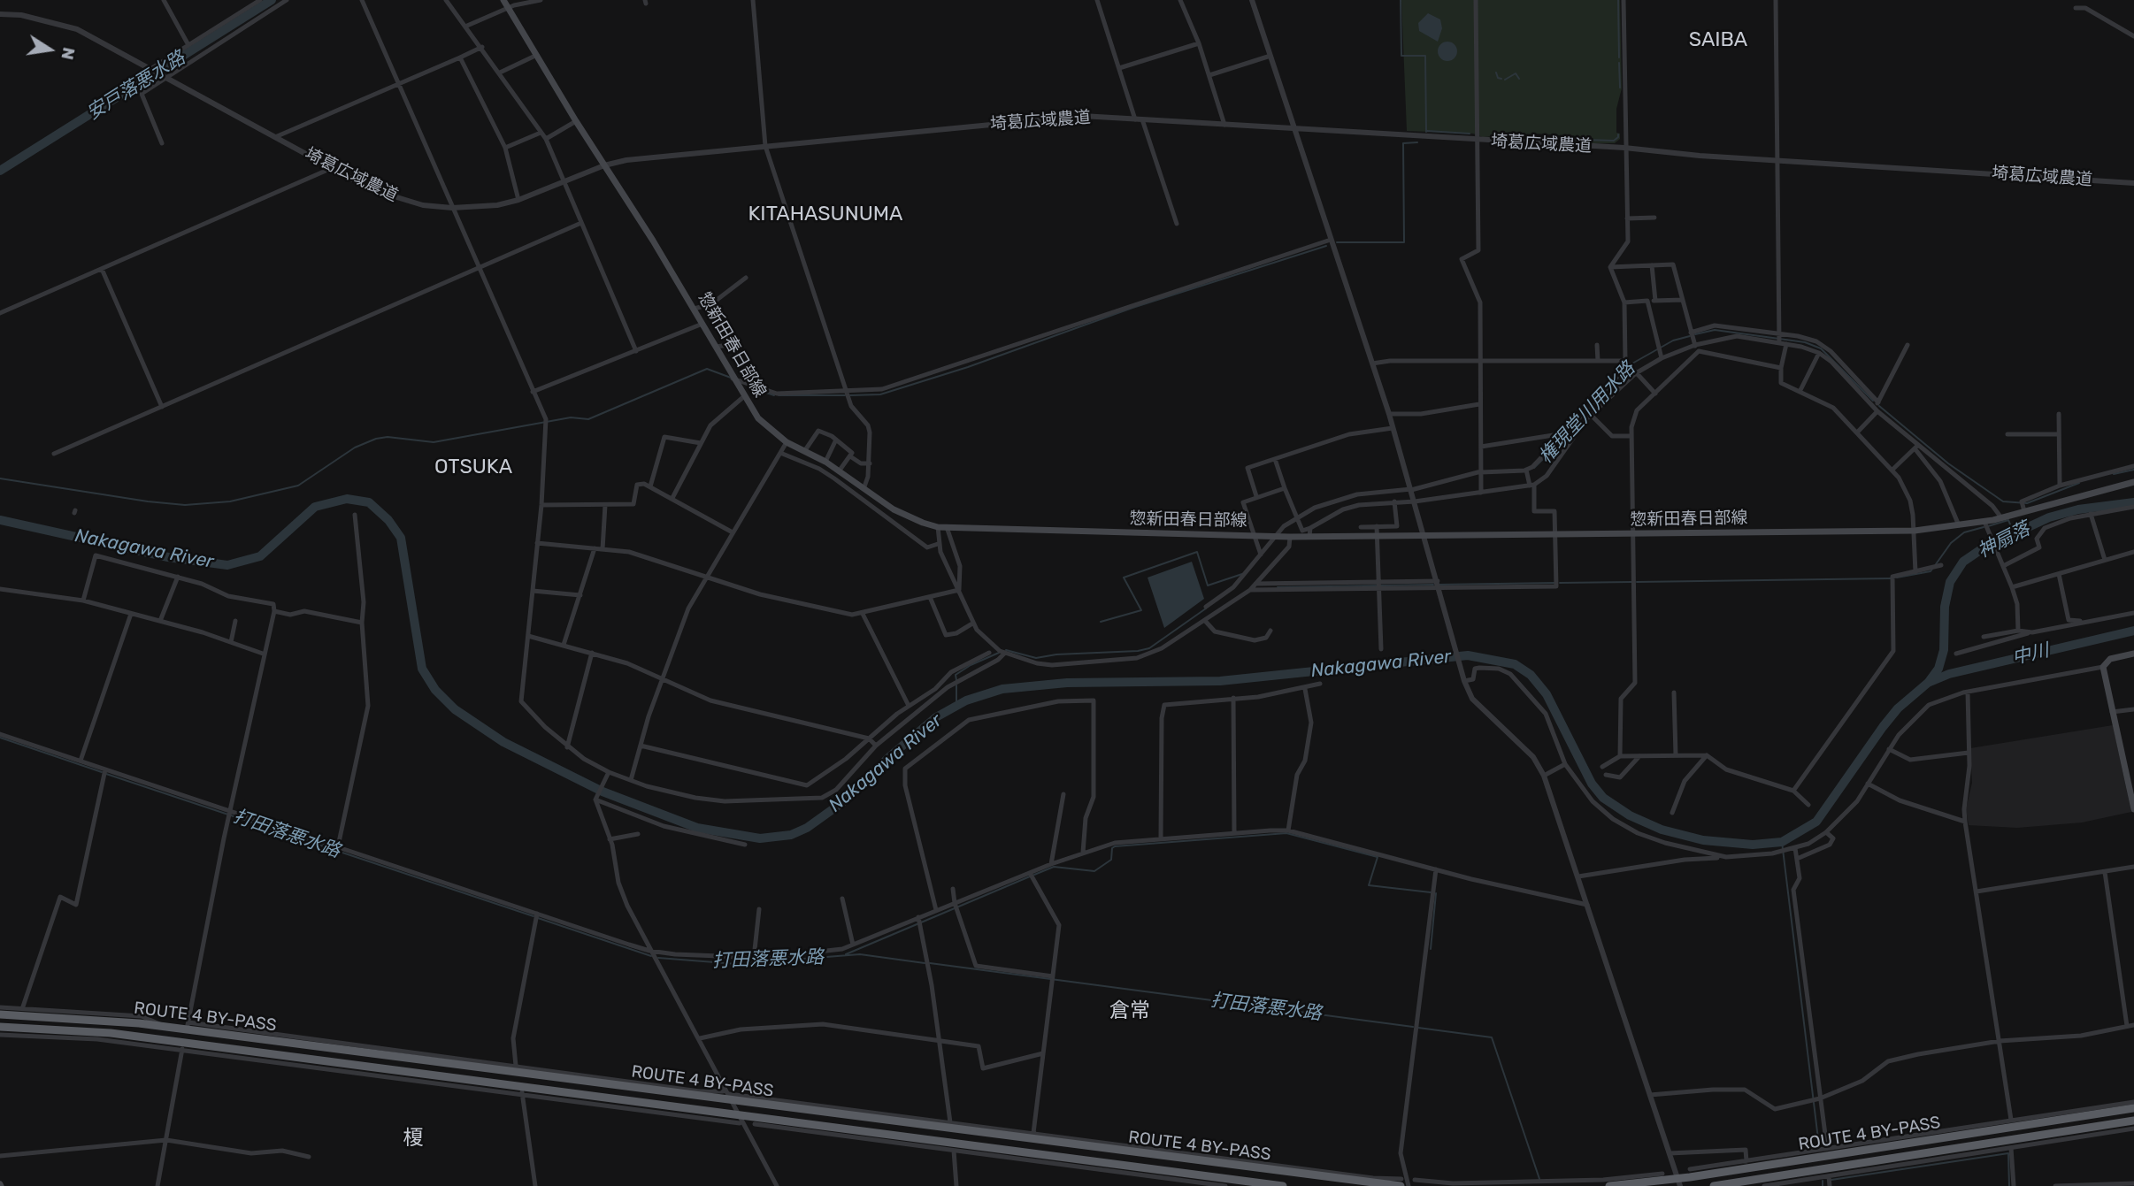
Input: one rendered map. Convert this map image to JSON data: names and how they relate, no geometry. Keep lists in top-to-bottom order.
{
  "streets": {
    "highway": ["ROUTE 4 BY-PASS"],
    "main road": ["惣新田春日部線"],
    "street": ["埼葛広域農道"]
  },
  "crossings": [
    ["埼葛広域農道", "惣新田春日部線"]
  ],
  "districts": [
    "SAIBA",
    "KITAHASUNUMA",
    "OTSUKA",
    "倉常",
    "榎"
  ],
  "water": [
    "安戸落悪水路",
    "権現堂川用水路",
    "神扇落",
    "Nakagawa River",
    "中川",
    "打田落悪水路"
  ],
  "north": "right"
}
